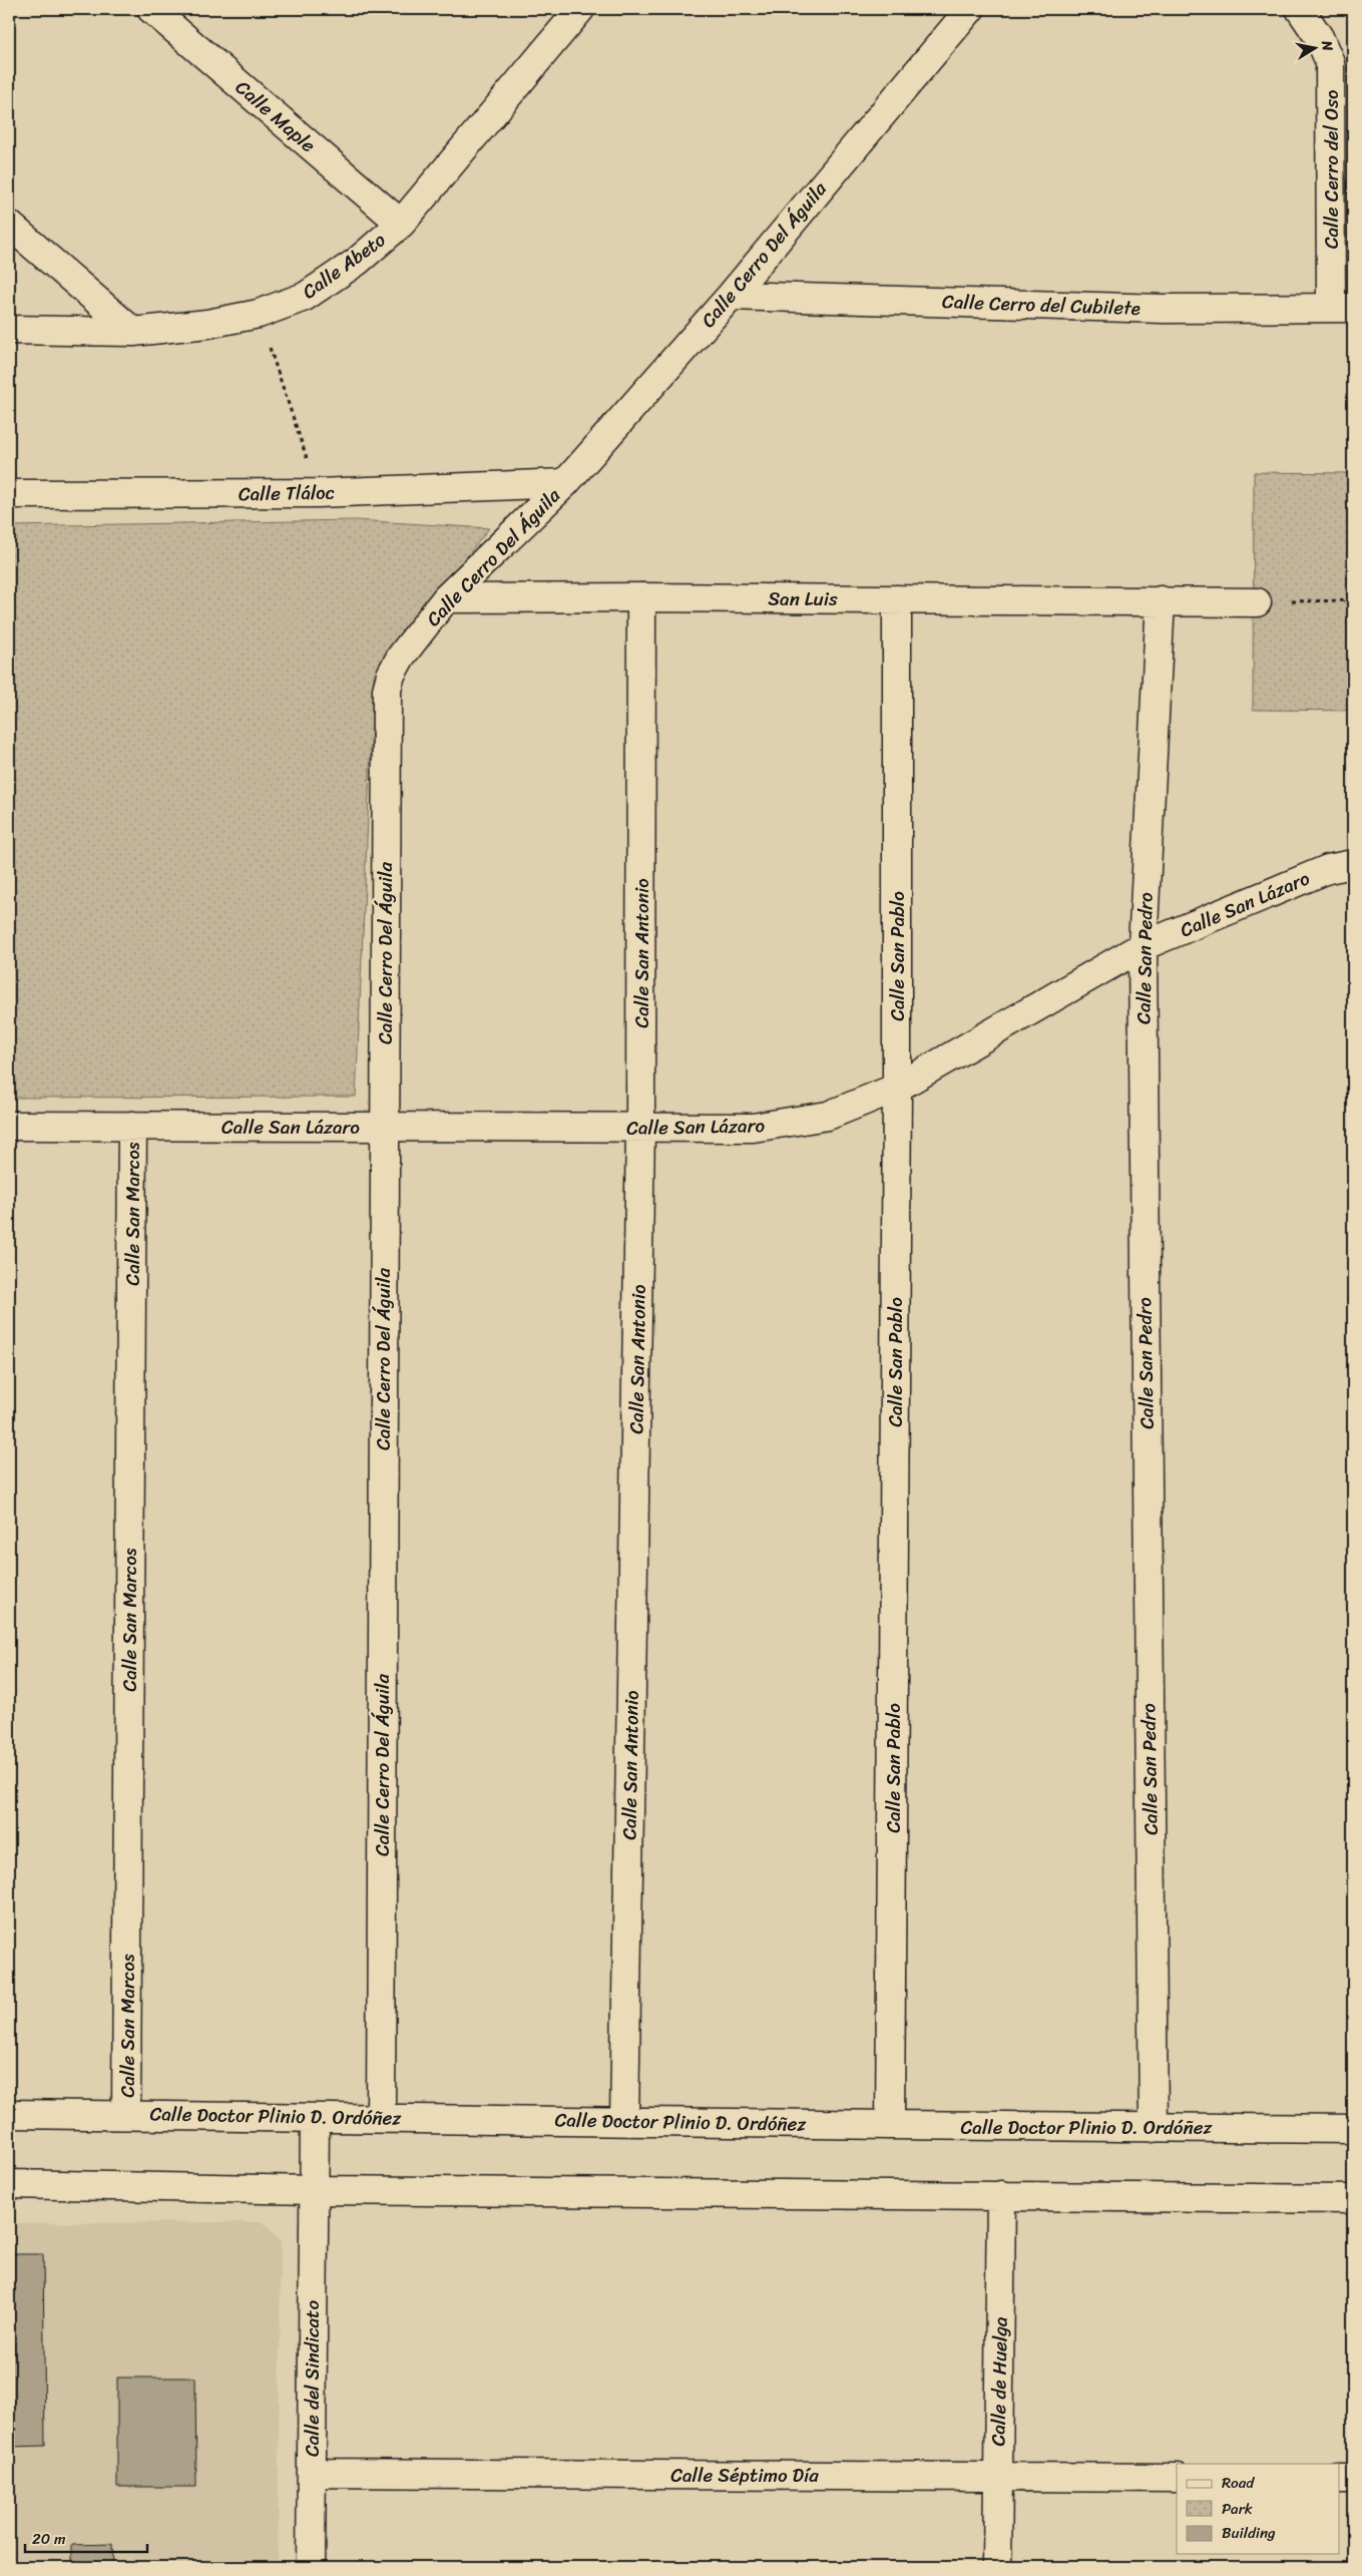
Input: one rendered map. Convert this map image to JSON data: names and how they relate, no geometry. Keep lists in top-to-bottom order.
{
  "streets": {
    "street": [
      "Calle Maple",
      "Calle Cerro del Oso",
      "Calle Cerro Del Águila",
      "Calle Abeto",
      "Calle Cerro del Cubilete",
      "Calle Tláloc",
      "San Luis",
      "Calle San Lázaro",
      "Calle San Antonio",
      "Calle San Pablo",
      "Calle San Pedro",
      "Calle San Marcos",
      "Calle Doctor Plinio D. Ordóñez",
      "Calle del Sindicato",
      "Calle de Huelga",
      "Calle Séptimo Día"
    ]
  },
  "crossings": [
    ["Calle Maple", "Calle Abeto"],
    ["Calle Cerro del Oso", "Calle Cerro del Cubilete"],
    ["Calle Cerro Del Águila", "Calle Cerro del Cubilete"],
    ["Calle Cerro Del Águila", "Calle Tláloc"],
    ["Calle Cerro Del Águila", "San Luis"],
    ["Calle Cerro Del Águila", "Calle San Lázaro"],
    ["Calle Cerro Del Águila", "Calle Doctor Plinio D. Ordóñez"],
    ["San Luis", "Calle San Antonio"],
    ["San Luis", "Calle San Pablo"],
    ["San Luis", "Calle San Pedro"],
    ["Calle San Lázaro", "Calle San Antonio"],
    ["Calle San Lázaro", "Calle San Pablo"],
    ["Calle San Lázaro", "Calle San Pedro"],
    ["Calle San Lázaro", "Calle San Marcos"],
    ["Calle San Antonio", "Calle Doctor Plinio D. Ordóñez"],
    ["Calle San Pablo", "Calle Doctor Plinio D. Ordóñez"],
    ["Calle San Pedro", "Calle Doctor Plinio D. Ordóñez"],
    ["Calle San Marcos", "Calle Doctor Plinio D. Ordóñez"],
    ["Calle Doctor Plinio D. Ordóñez", "Calle del Sindicato"],
    ["Calle del Sindicato", "Calle Séptimo Día"],
    ["Calle de Huelga", "Calle Séptimo Día"]
  ],
  "legend": ["Road", "Park", "Building"],
  "scale_bar": "20 m",
  "north": "right"
}
